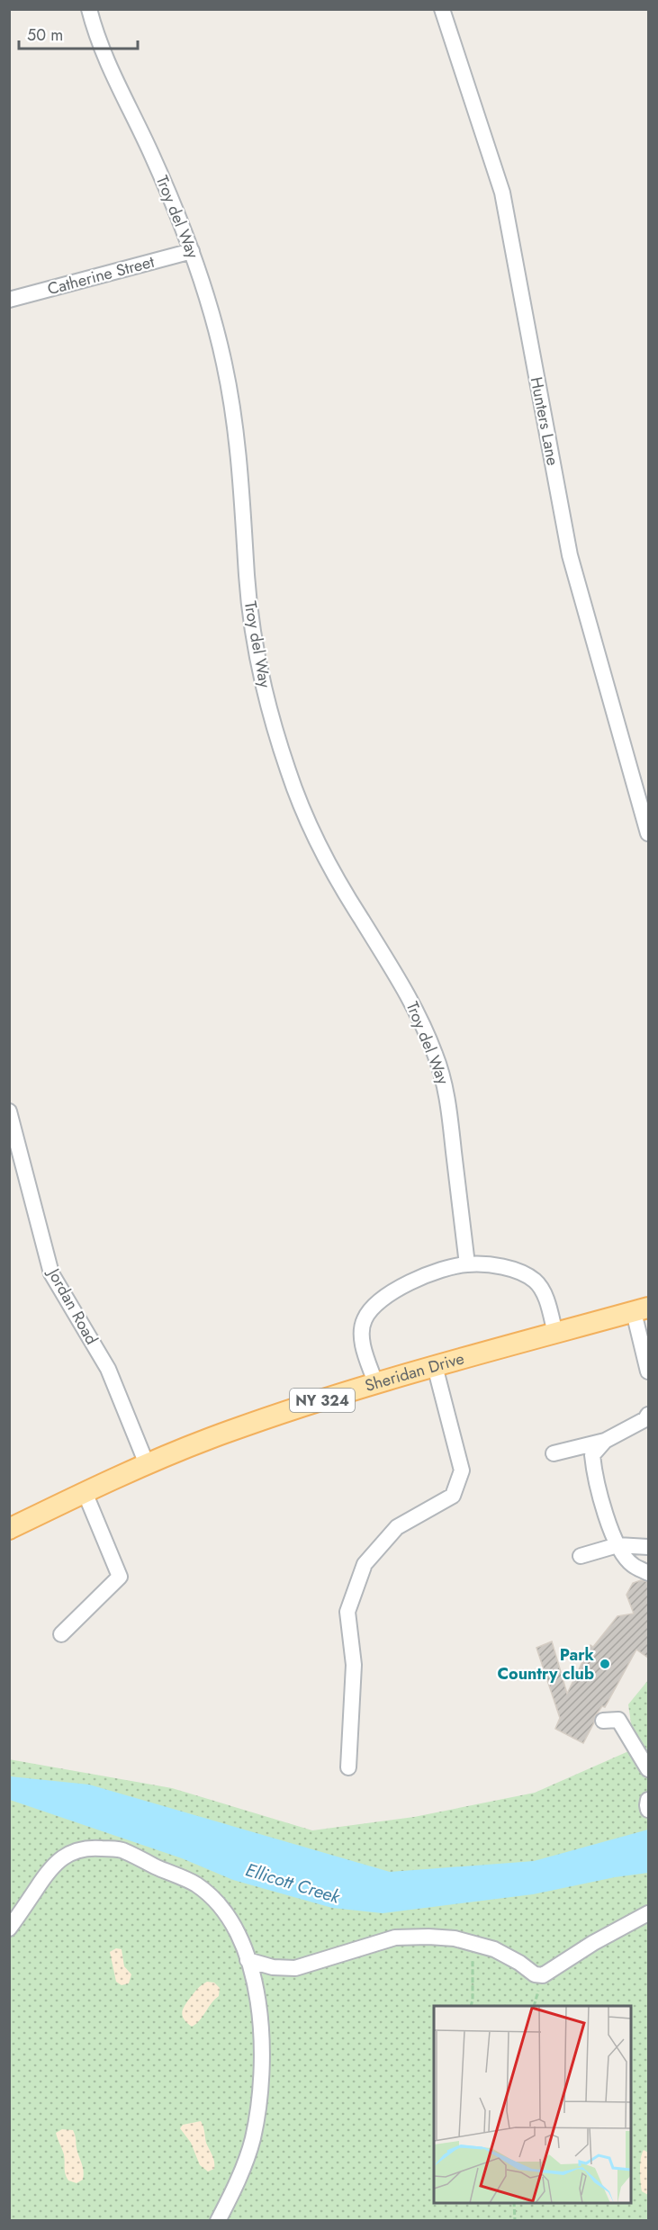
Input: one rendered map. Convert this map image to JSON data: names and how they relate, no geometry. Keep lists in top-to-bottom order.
{
  "streets": {
    "main road": ["Sheridan Drive", "NY 324"],
    "street": [
      "Troy del Way",
      "Catherine Street",
      "Hunters Lane",
      "Jordan Road"
    ]
  },
  "crossings": [
    ["Troy del Way", "Catherine Street"],
    ["Jordan Road", "Sheridan Drive"]
  ],
  "water": ["Ellicott Creek"],
  "places": ["Park Country club"],
  "scale_bar": "50 m"
}
